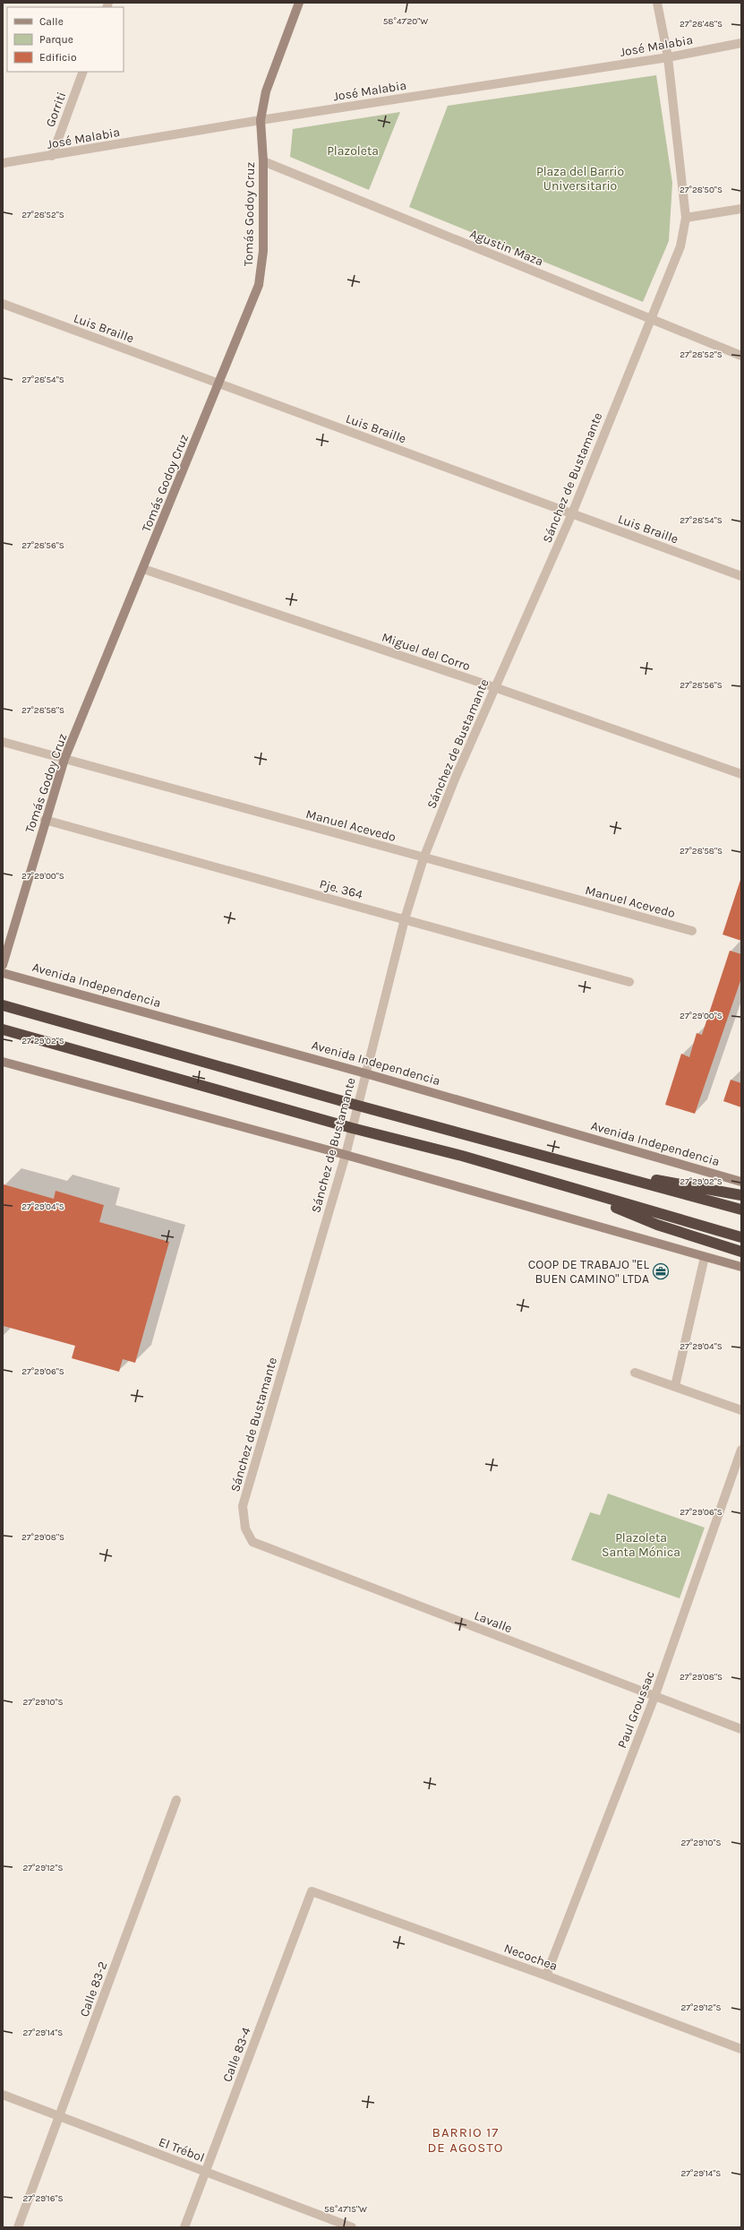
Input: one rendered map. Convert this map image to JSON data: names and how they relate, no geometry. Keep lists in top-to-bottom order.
{
  "streets": {
    "main road": ["Tomás Godoy Cruz", "Avenida Independencia"],
    "street": [
      "José Malabia",
      "Gorriti",
      "Agustin Maza",
      "Luis Braille",
      "Sánchez de Bustamante",
      "Miguel del Corro",
      "Manuel Acevedo",
      "Pje. 364",
      "Lavalle",
      "Paul Groussac",
      "Necochea",
      "Calle 83-2",
      "Calle 83-4",
      "El Trébol"
    ]
  },
  "crossings": [
    ["José Malabia", "Gorriti"],
    ["José Malabia", "Tomás Godoy Cruz"],
    ["José Malabia", "Sánchez de Bustamante"],
    ["Tomás Godoy Cruz", "Agustin Maza"],
    ["Tomás Godoy Cruz", "Luis Braille"],
    ["Tomás Godoy Cruz", "Miguel del Corro"],
    ["Tomás Godoy Cruz", "Manuel Acevedo"],
    ["Tomás Godoy Cruz", "Pje. 364"],
    ["Agustin Maza", "Sánchez de Bustamante"],
    ["Luis Braille", "Sánchez de Bustamante"],
    ["Sánchez de Bustamante", "Miguel del Corro"],
    ["Sánchez de Bustamante", "Manuel Acevedo"],
    ["Sánchez de Bustamante", "Pje. 364"],
    ["Sánchez de Bustamante", "Avenida Independencia"],
    ["Sánchez de Bustamante", "Lavalle"],
    ["Lavalle", "Paul Groussac"],
    ["Paul Groussac", "Necochea"],
    ["Necochea", "Calle 83-4"],
    ["Calle 83-2", "El Trébol"],
    ["Calle 83-4", "El Trébol"]
  ],
  "districts": ["BARRIO 17 DE AGOSTO"],
  "parks": ["Plazoleta", "Plaza del Barrio Universitario", "Plazoleta Santa Mónica"],
  "places": {
    "office": ["COOP DE TRABAJO \"EL BUEN CAMINO\" LTDA"]
  },
  "legend": ["Calle", "Parque", "Edificio"],
  "coordinates": [
    "58°47'20\"W",
    "27°28'48\"S",
    "27°28'50\"S",
    "27°28'52\"S",
    "27°28'54\"S",
    "27°28'56\"S",
    "27°28'58\"S",
    "27°29'00\"S",
    "27°29'02\"S",
    "27°29'04\"S",
    "27°29'06\"S",
    "27°29'08\"S",
    "27°29'10\"S",
    "27°29'12\"S",
    "27°29'14\"S",
    "27°29'16\"S",
    "58°47'15\"W"
  ]
}
